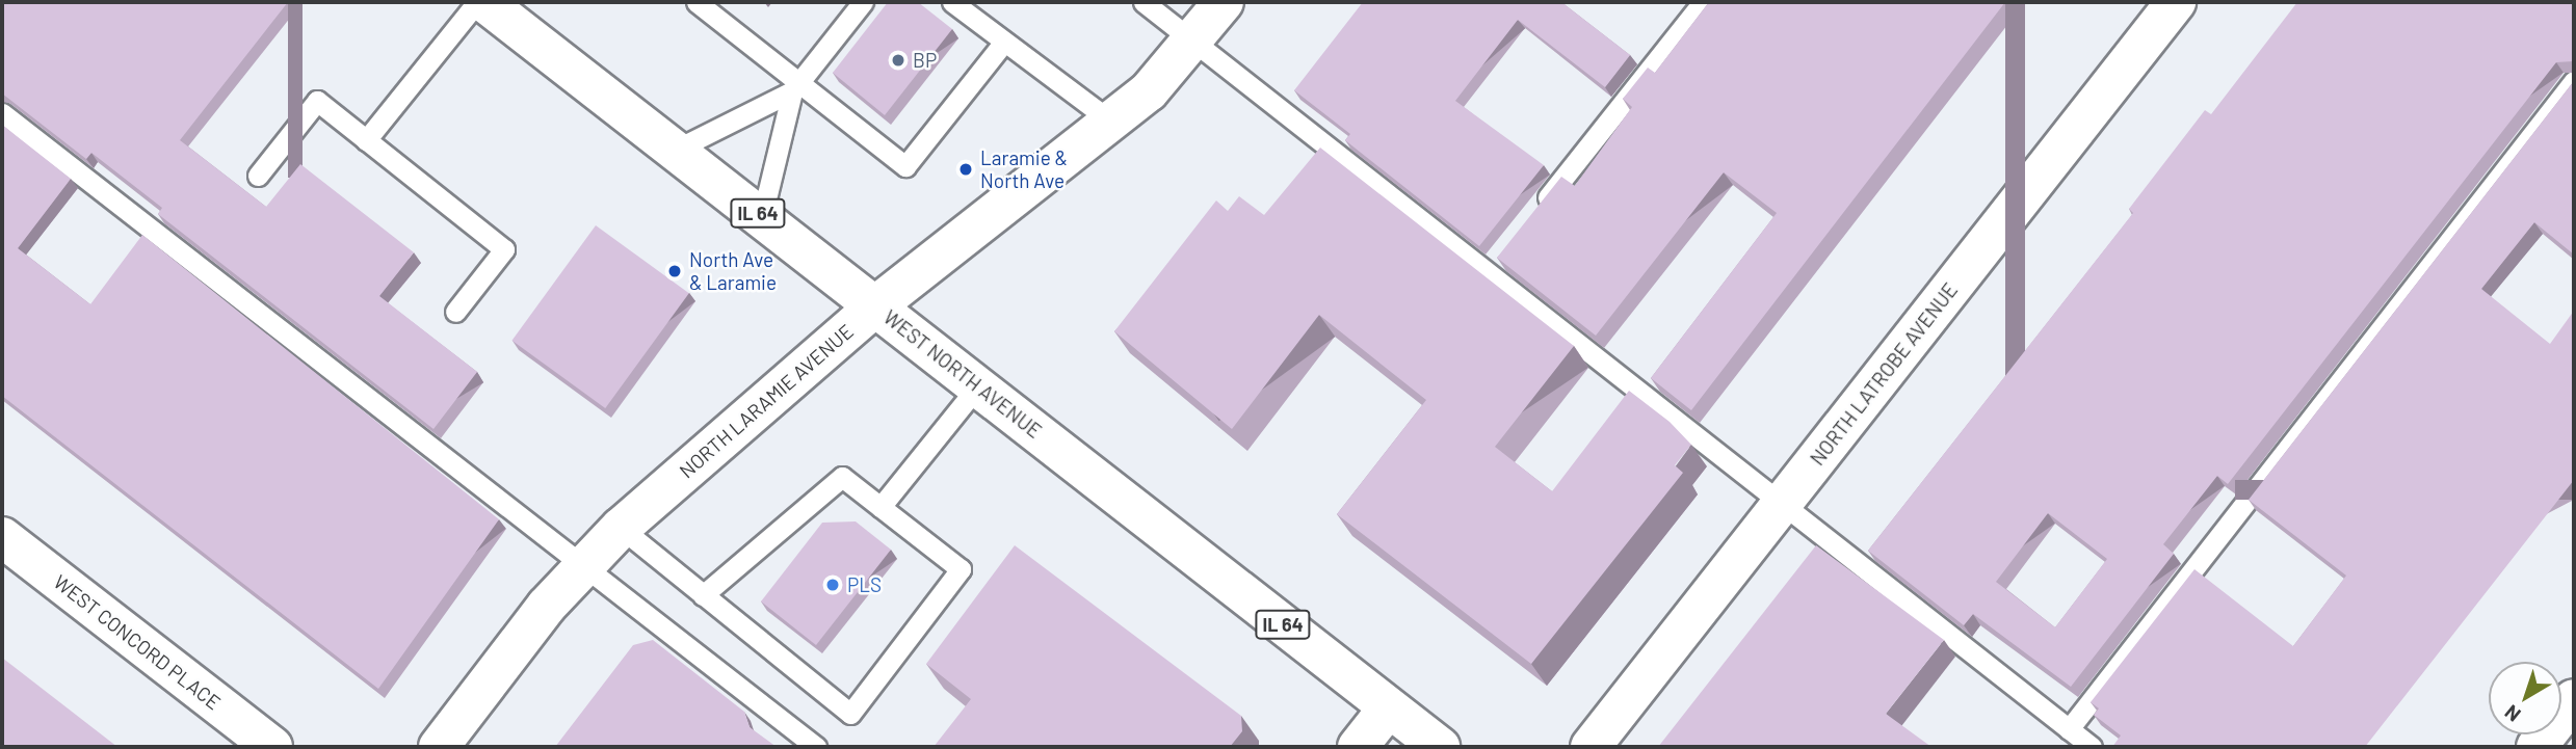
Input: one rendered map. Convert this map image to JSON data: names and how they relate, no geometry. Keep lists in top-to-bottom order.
{
  "streets": {
    "street": [
      "IL 64",
      "WEST NORTH AVENUE",
      "NORTH LATROBE AVENUE",
      "NORTH LARAMIE AVENUE",
      "WEST CONCORD PLACE"
    ]
  },
  "crossings": [
    ["WEST NORTH AVENUE", "NORTH LARAMIE AVENUE"]
  ],
  "places": [
    "BP",
    "Laramie & North Ave",
    "North Ave & Laramie",
    "PLS"
  ],
  "north": "bottom left"
}
